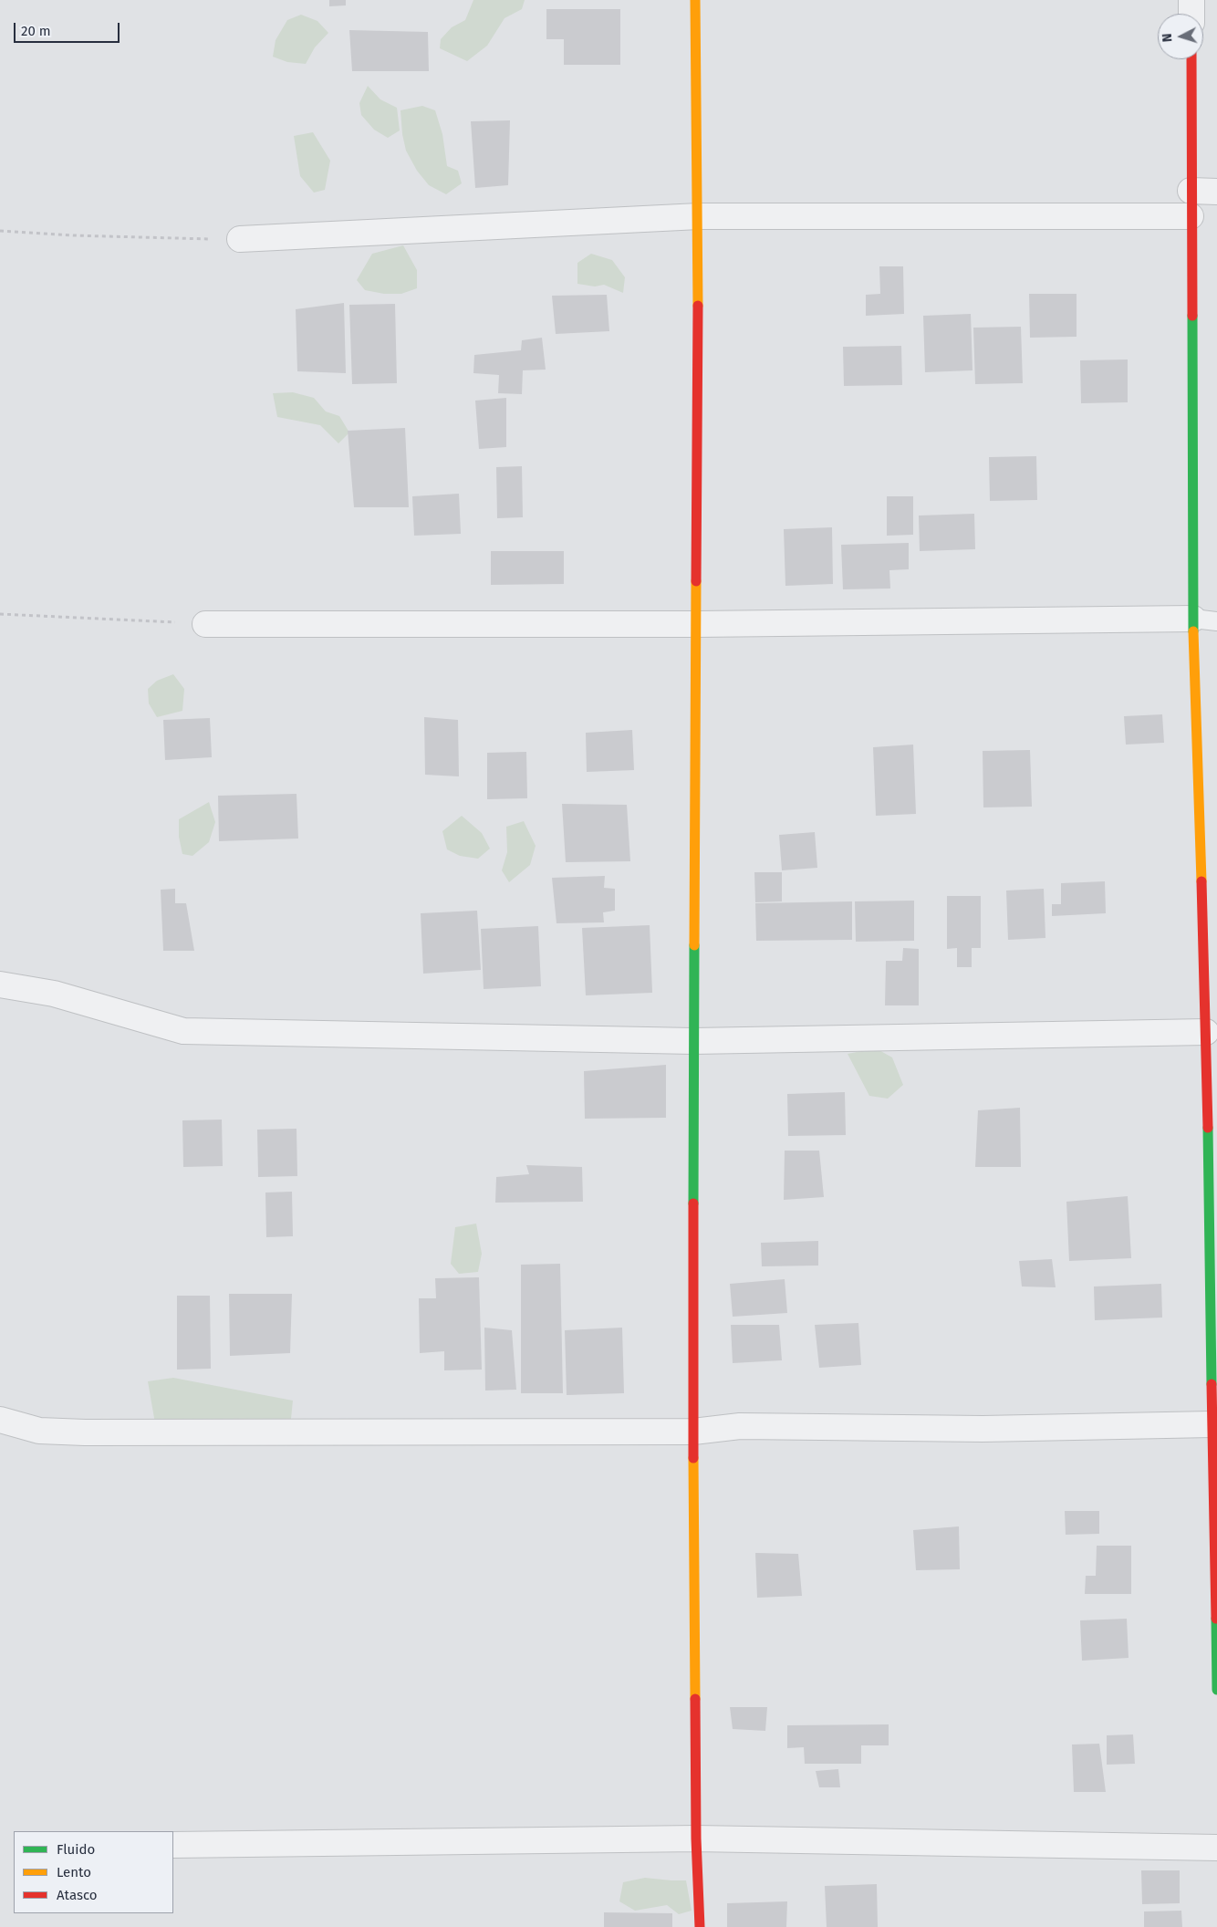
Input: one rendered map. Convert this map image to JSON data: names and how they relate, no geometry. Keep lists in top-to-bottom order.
{
  "legend": ["Fluido", "Lento", "Atasco"],
  "scale_bar": "20 m",
  "north": "left"
}
